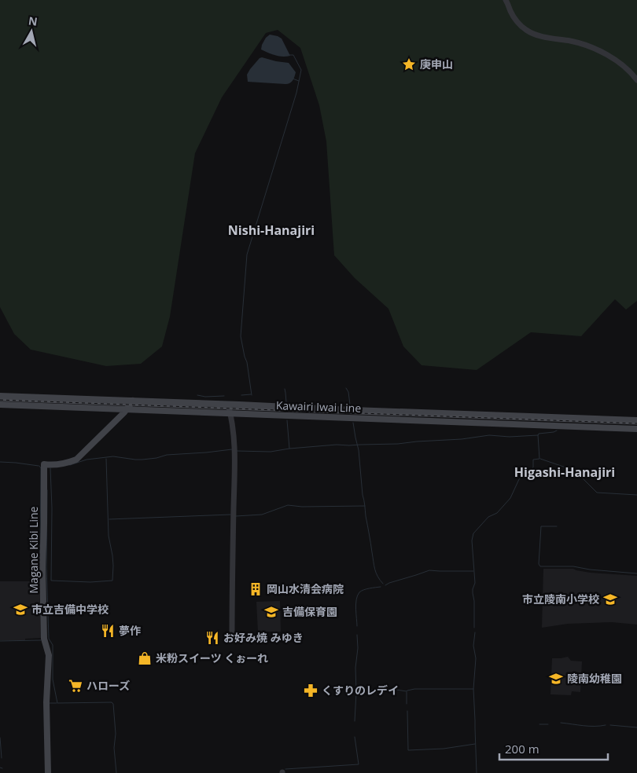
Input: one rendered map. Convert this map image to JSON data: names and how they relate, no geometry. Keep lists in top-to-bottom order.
{
  "streets": {
    "main road": ["Kawairi Iwai Line", "Magane Kibi Line"]
  },
  "crossings": [
    ["Kawairi Iwai Line", "Magane Kibi Line"]
  ],
  "districts": ["Nishi-Hanajiri", "Higashi-Hanajiri"],
  "places": {
    "place": ["庚申山"],
    "building": ["岡山水清会病院"],
    "school or university": [
      "市立陵南小学校",
      "市立吉備中学校",
      "吉備保育園",
      "陵南幼稚園"
    ],
    "restaurant": ["夢作", "お好み焼 みゆき"],
    "shop": ["米粉スイーツ くぉーれ"],
    "supermarket": ["ハローズ"],
    "pharmacy": ["くすりのレデイ"]
  },
  "scale_bar": "200 m",
  "north": "top"
}
